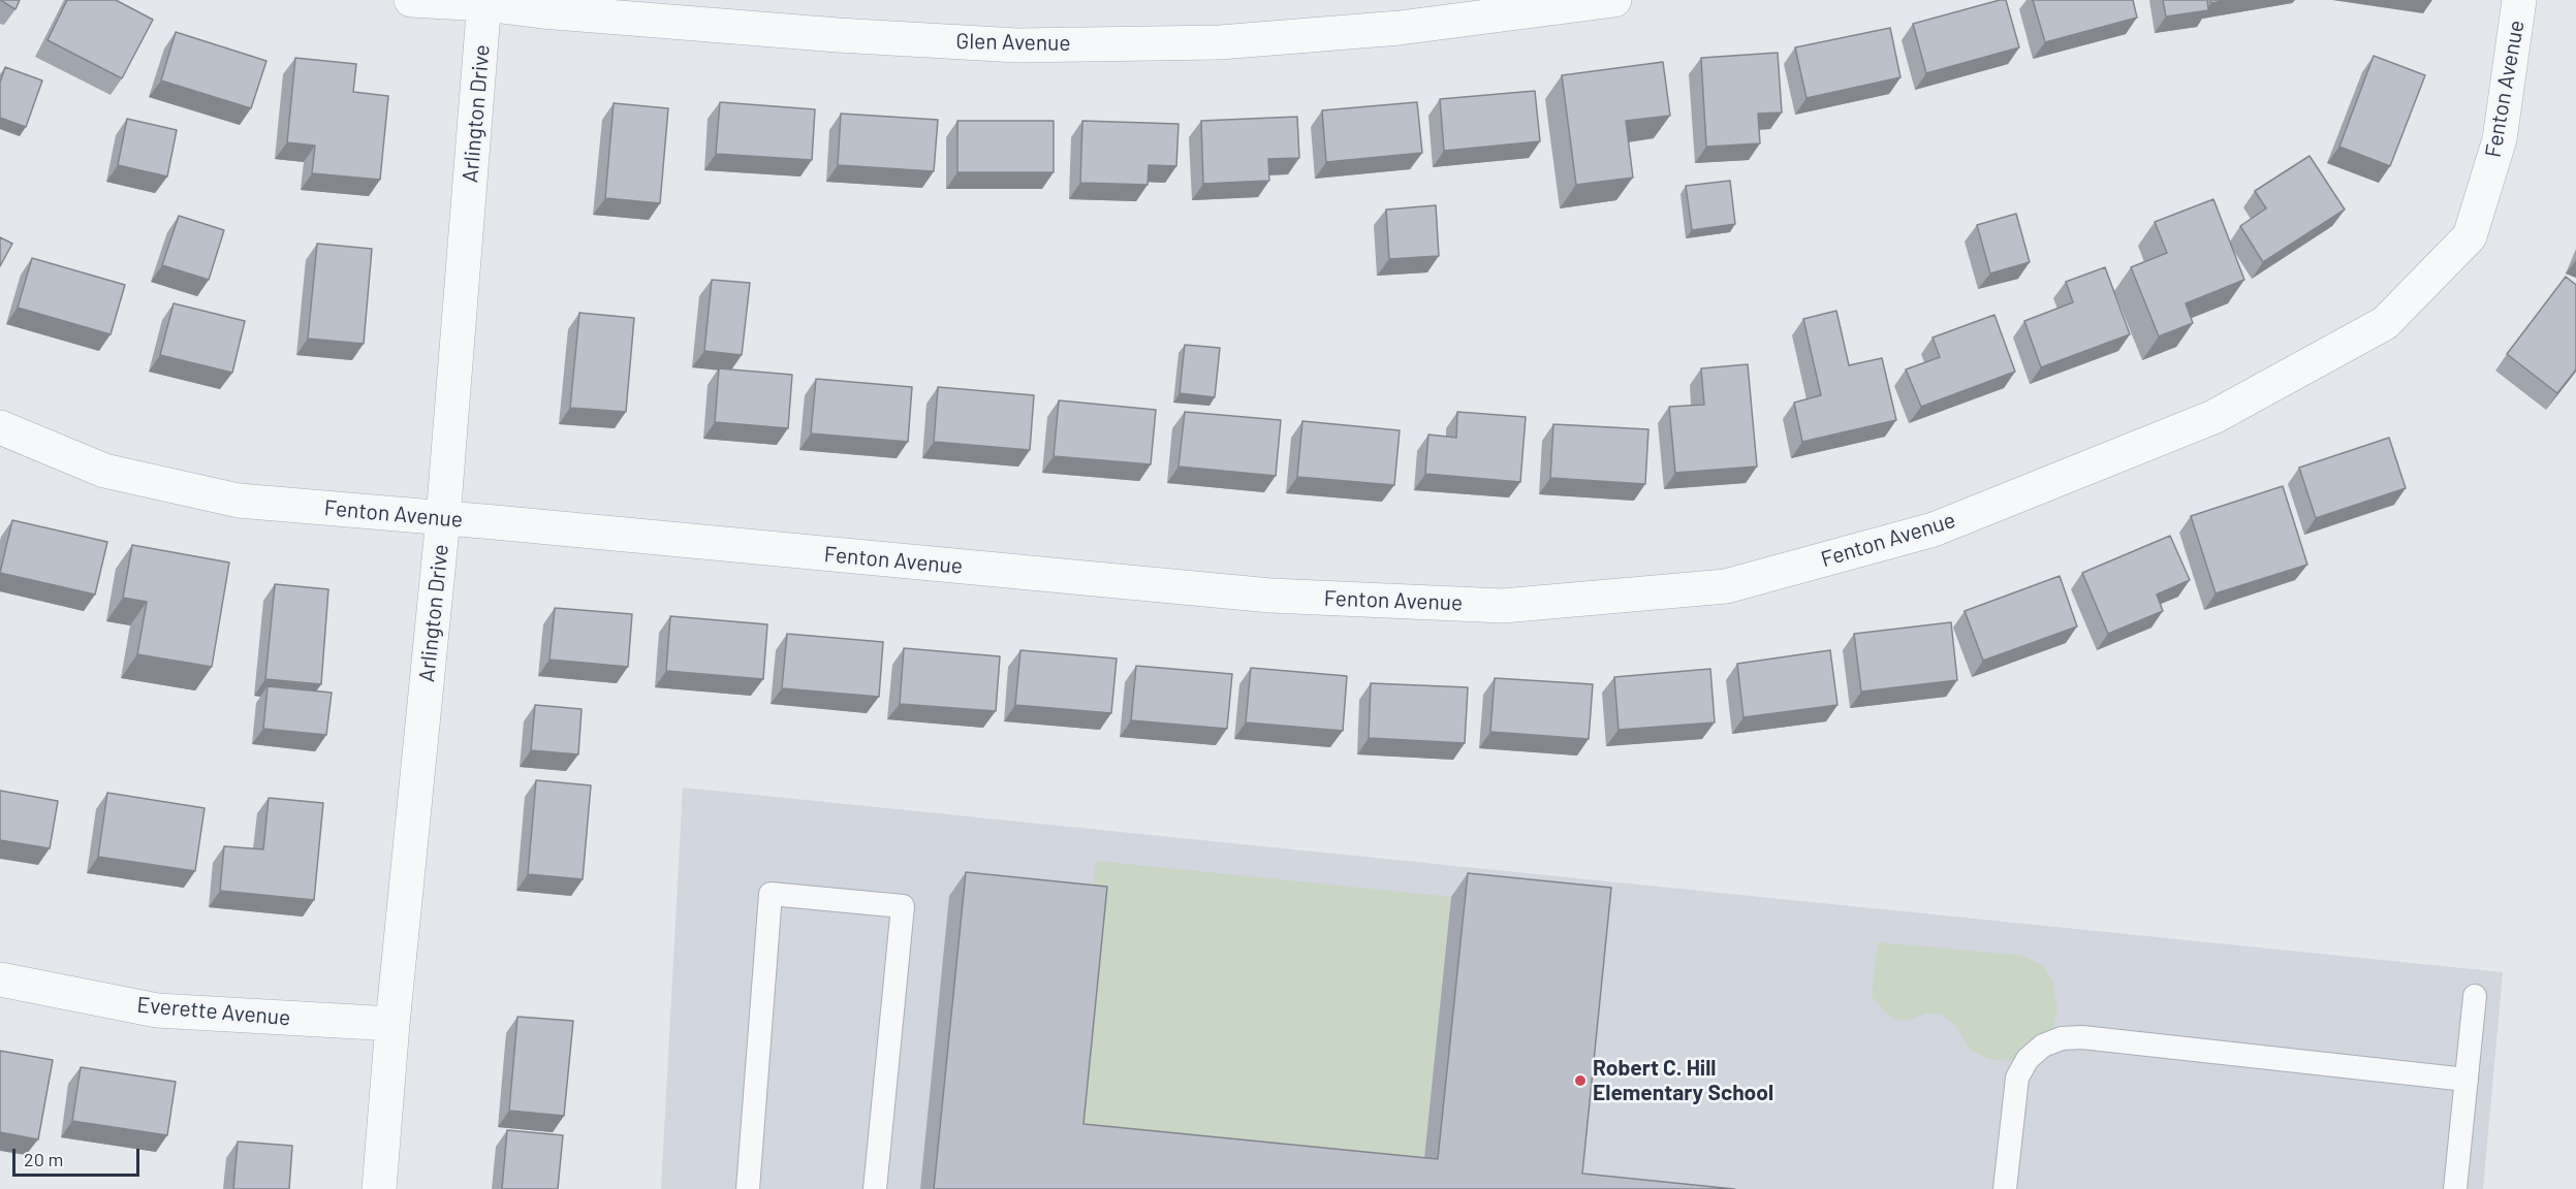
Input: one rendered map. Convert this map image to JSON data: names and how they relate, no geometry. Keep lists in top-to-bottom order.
{
  "streets": {
    "street": [
      "Glen Avenue",
      "Fenton Avenue",
      "Arlington Drive",
      "Everette Avenue"
    ]
  },
  "crossings": [
    ["Glen Avenue", "Arlington Drive"],
    ["Fenton Avenue", "Arlington Drive"],
    ["Arlington Drive", "Everette Avenue"]
  ],
  "places": ["Robert C. Hill Elementary School"],
  "scale_bar": "20 m"
}
